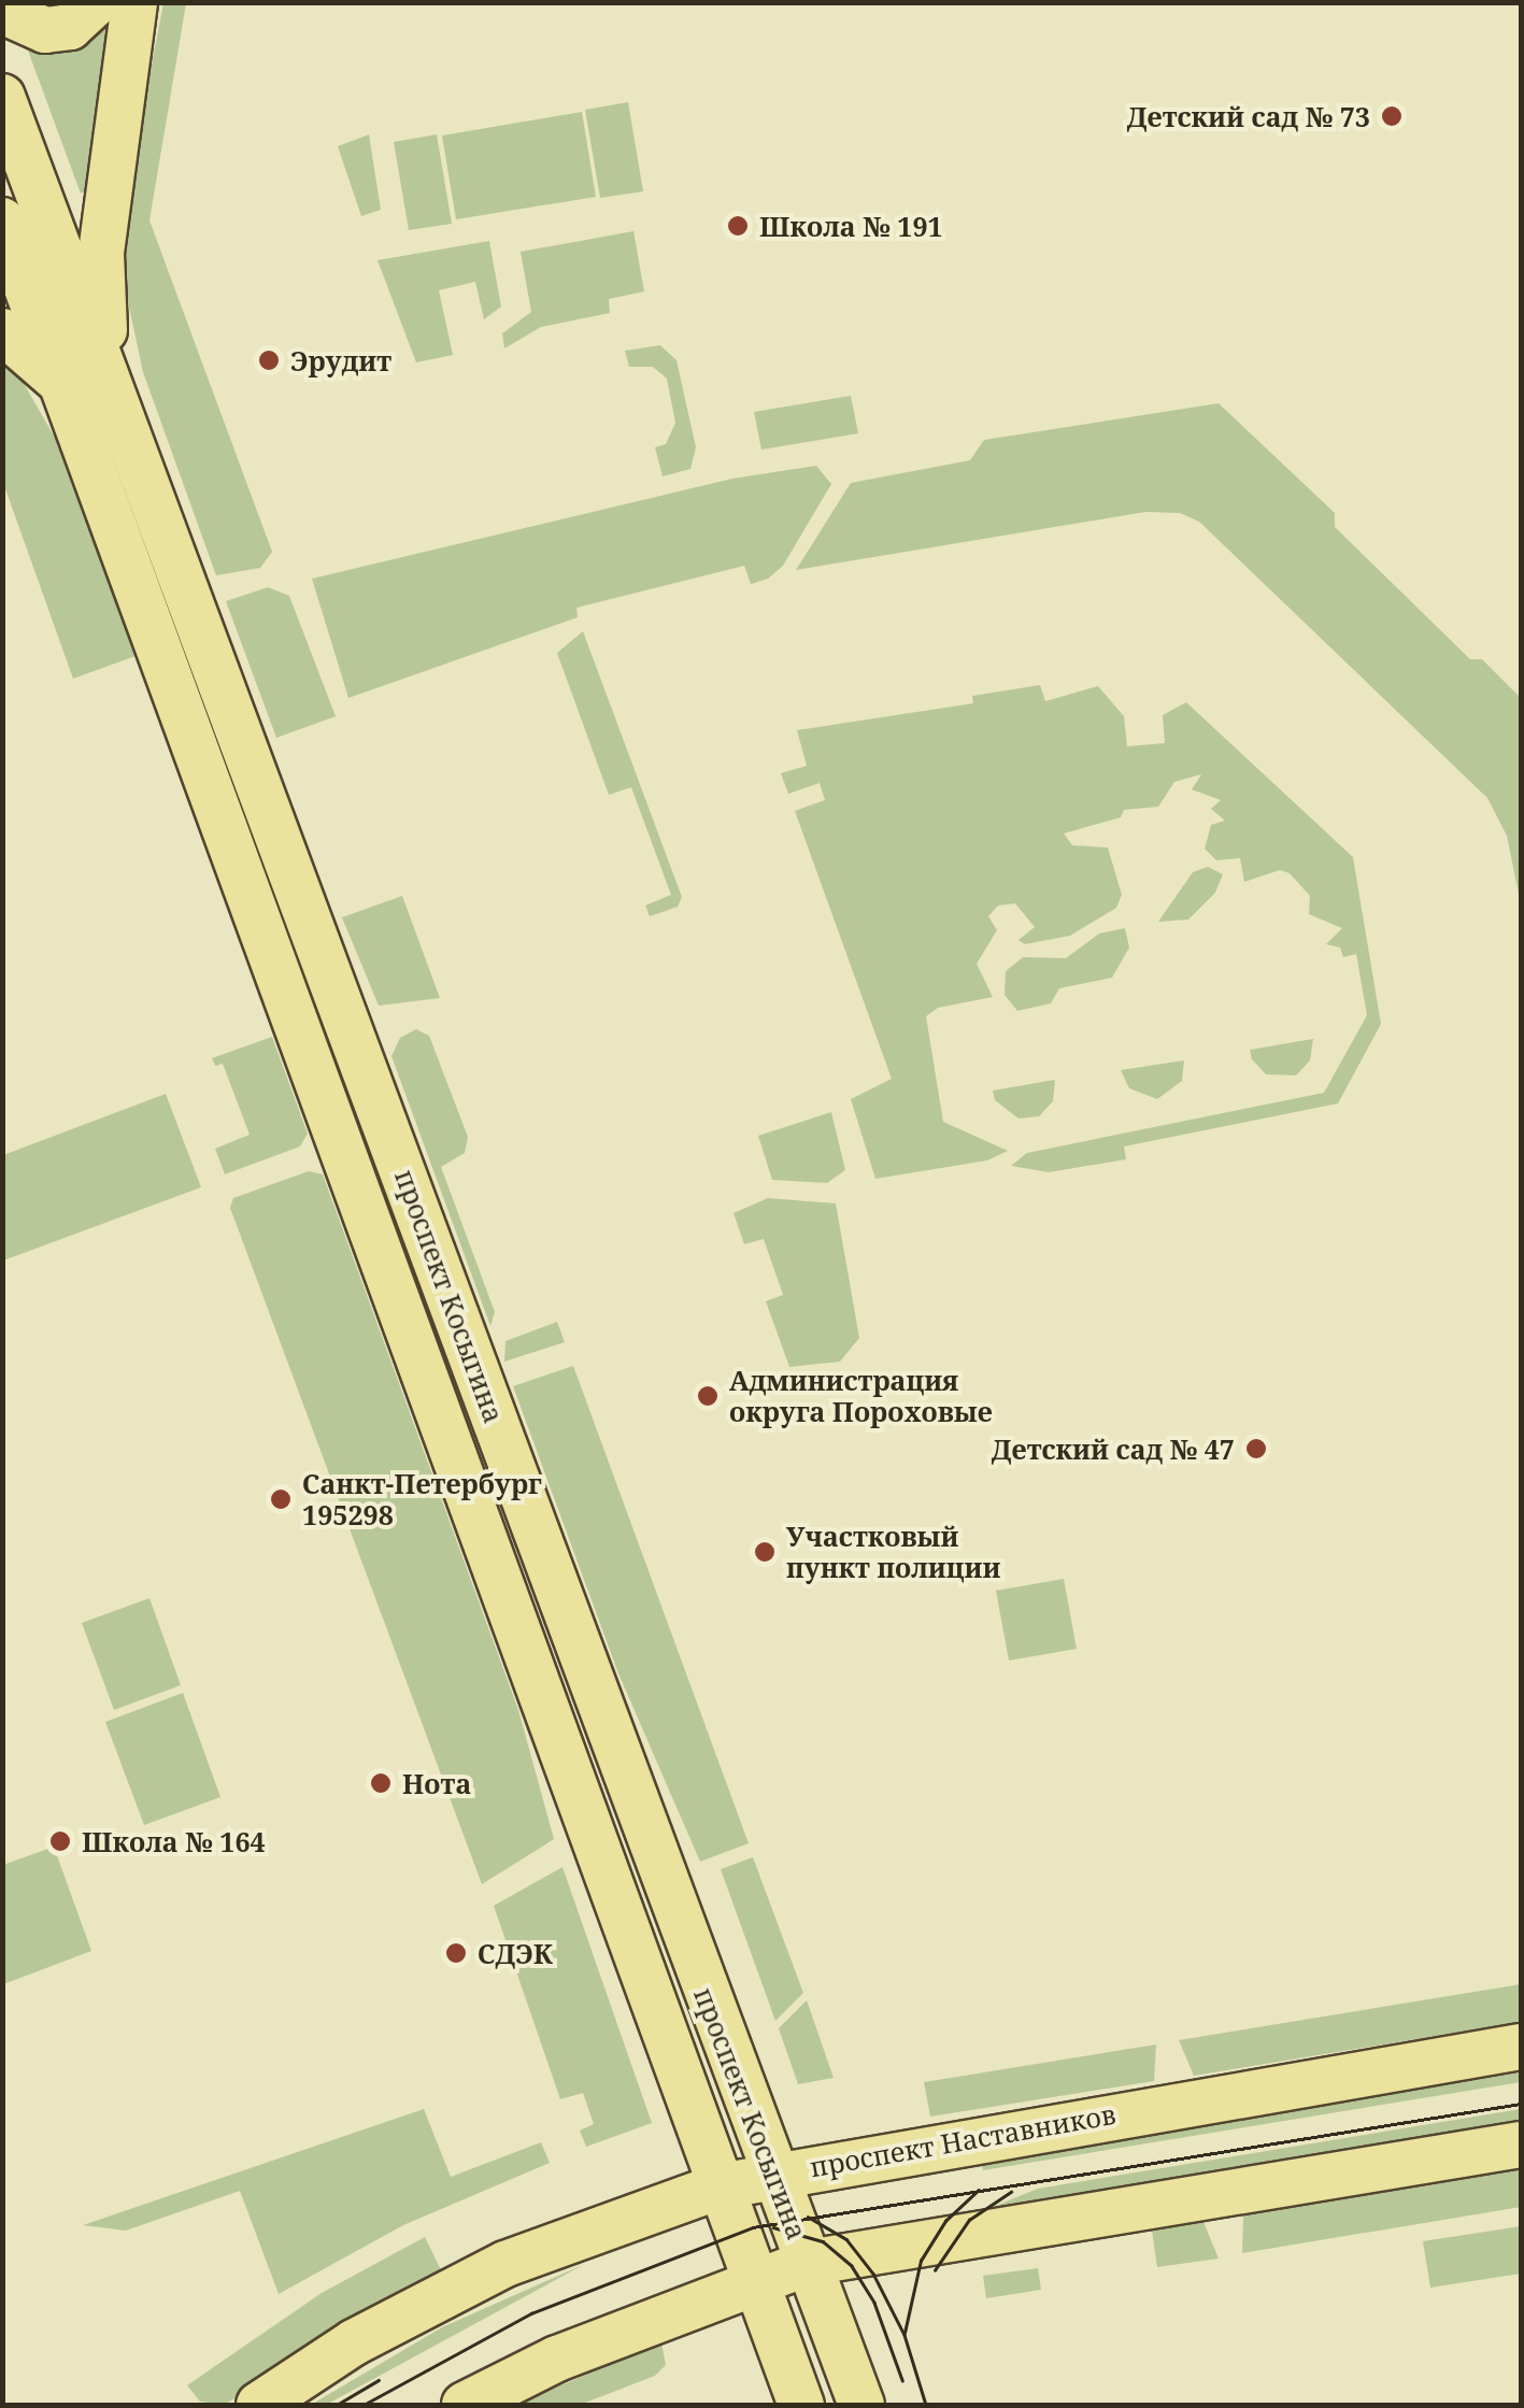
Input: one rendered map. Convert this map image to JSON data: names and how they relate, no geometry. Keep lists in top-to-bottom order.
{
  "streets": {
    "main road": ["проспект Косыгина", "проспект Наставников"]
  },
  "crossings": [
    ["проспект Косыгина", "проспект Наставников"]
  ],
  "places": [
    "Детский сад № 73",
    "Школа № 191",
    "Эрудит",
    "Администрация округа Пороховые",
    "Детский сад № 47",
    "Санкт-Петербург 195298",
    "Участковый пункт полиции",
    "Нота",
    "Школа № 164",
    "СДЭК"
  ]
}
